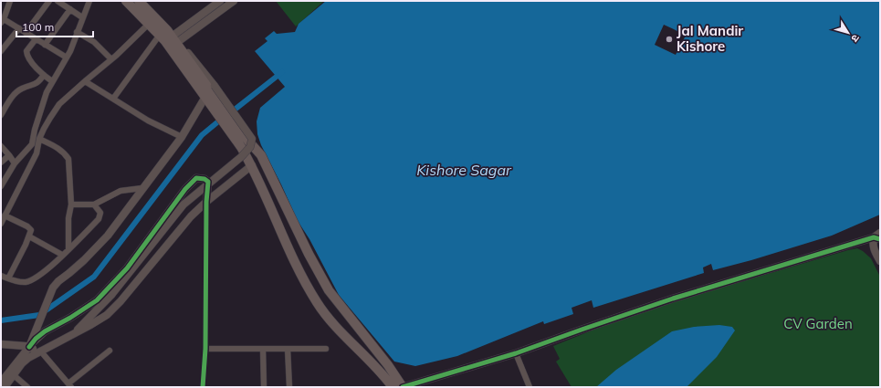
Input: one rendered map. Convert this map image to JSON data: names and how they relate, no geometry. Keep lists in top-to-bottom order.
{
  "water": ["Kishore Sagar"],
  "parks": ["CV Garden"],
  "places": ["Jal Mandir Kishore"],
  "scale_bar": "100 m",
  "north": "bottom right"
}
